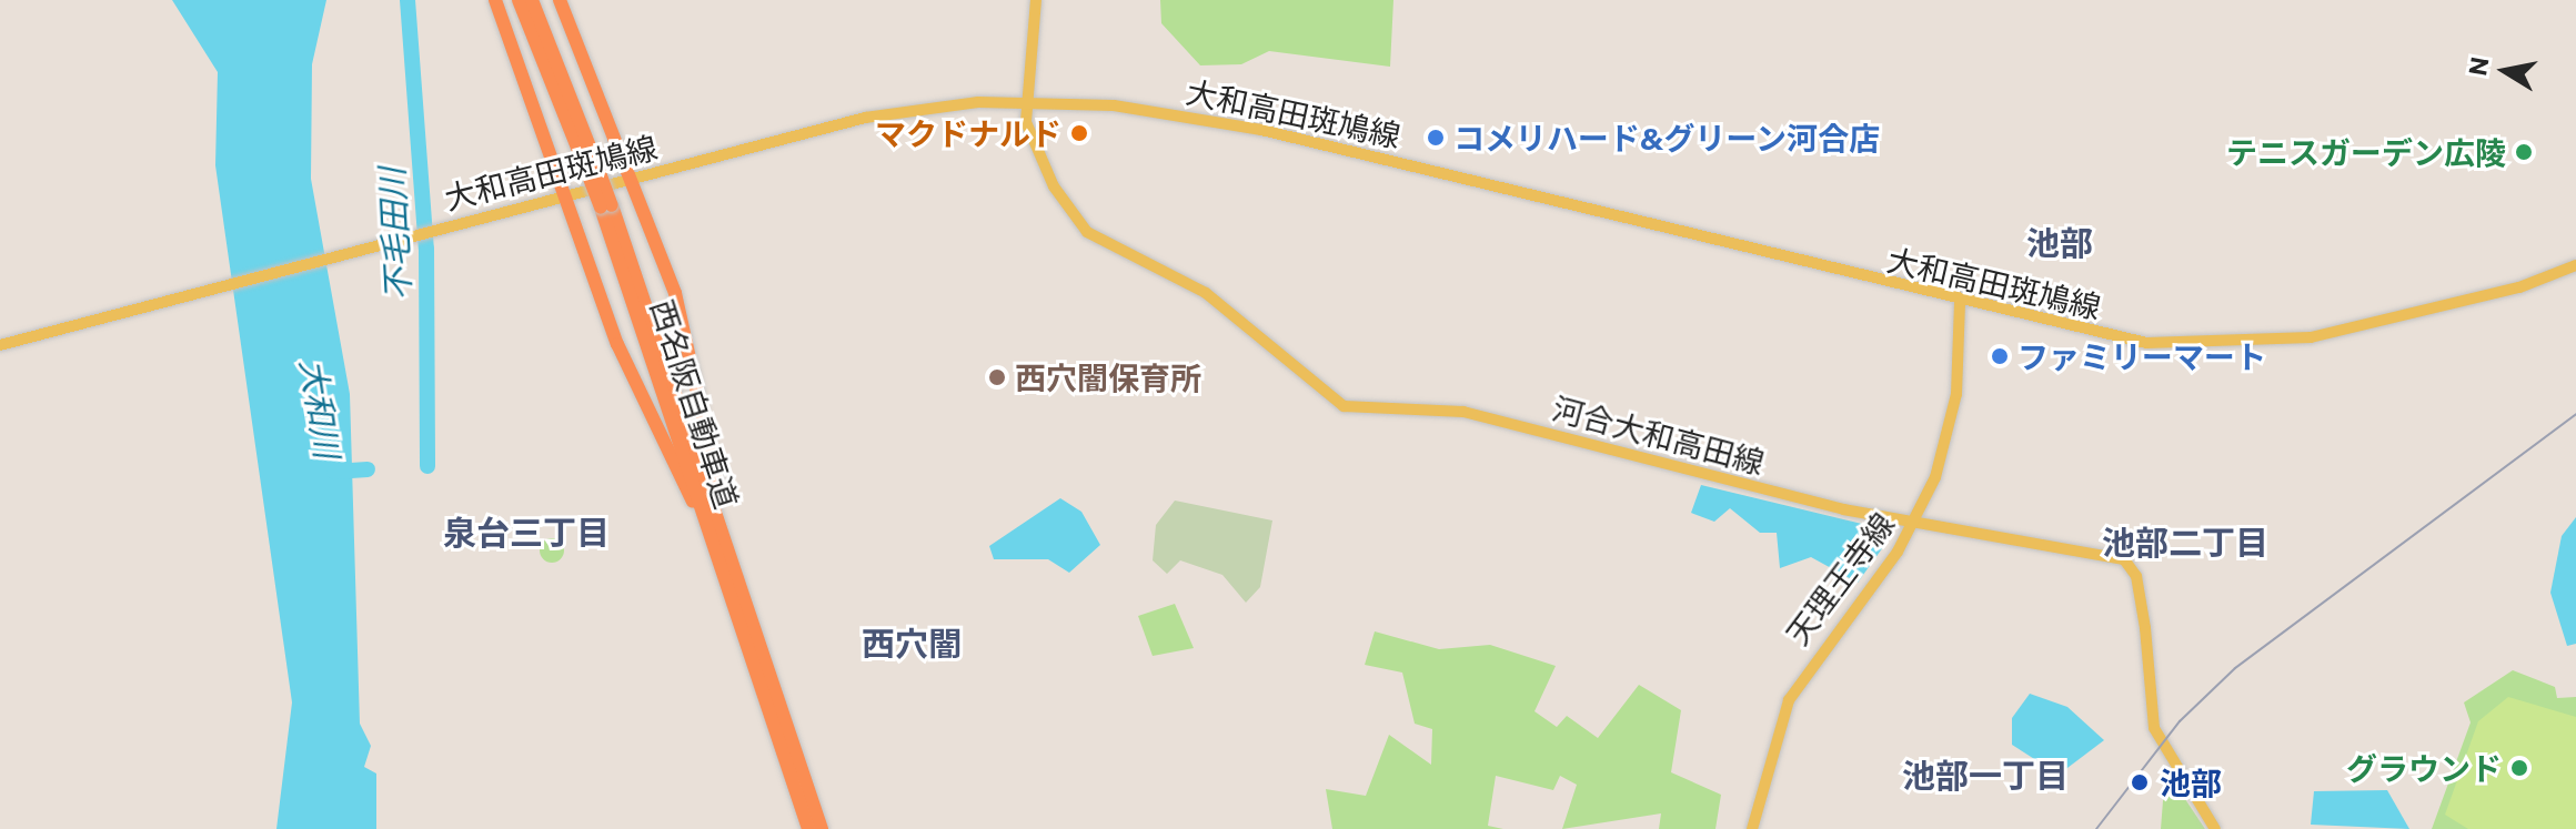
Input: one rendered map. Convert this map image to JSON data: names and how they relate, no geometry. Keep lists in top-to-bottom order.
{
  "streets": {
    "highway": ["西名阪自動車道"],
    "main road": ["大和高田斑鳩線", "河合大和高田線", "天理王寺線"]
  },
  "crossings": [
    ["大和高田斑鳩線", "河合大和高田線"],
    ["大和高田斑鳩線", "天理王寺線"],
    ["河合大和高田線", "天理王寺線"]
  ],
  "districts": [
    "池部",
    "泉台三丁目",
    "池部二丁目",
    "西穴闇",
    "池部一丁目"
  ],
  "water": ["不毛田川", "大和川"],
  "places": [
    "マクドナルド",
    "コメリハード&グリーン河合店",
    "テニスガーデン広陵",
    "ファミリーマート",
    "西穴闇保育所",
    "グラウンド",
    "池部"
  ],
  "north": "left"
}
